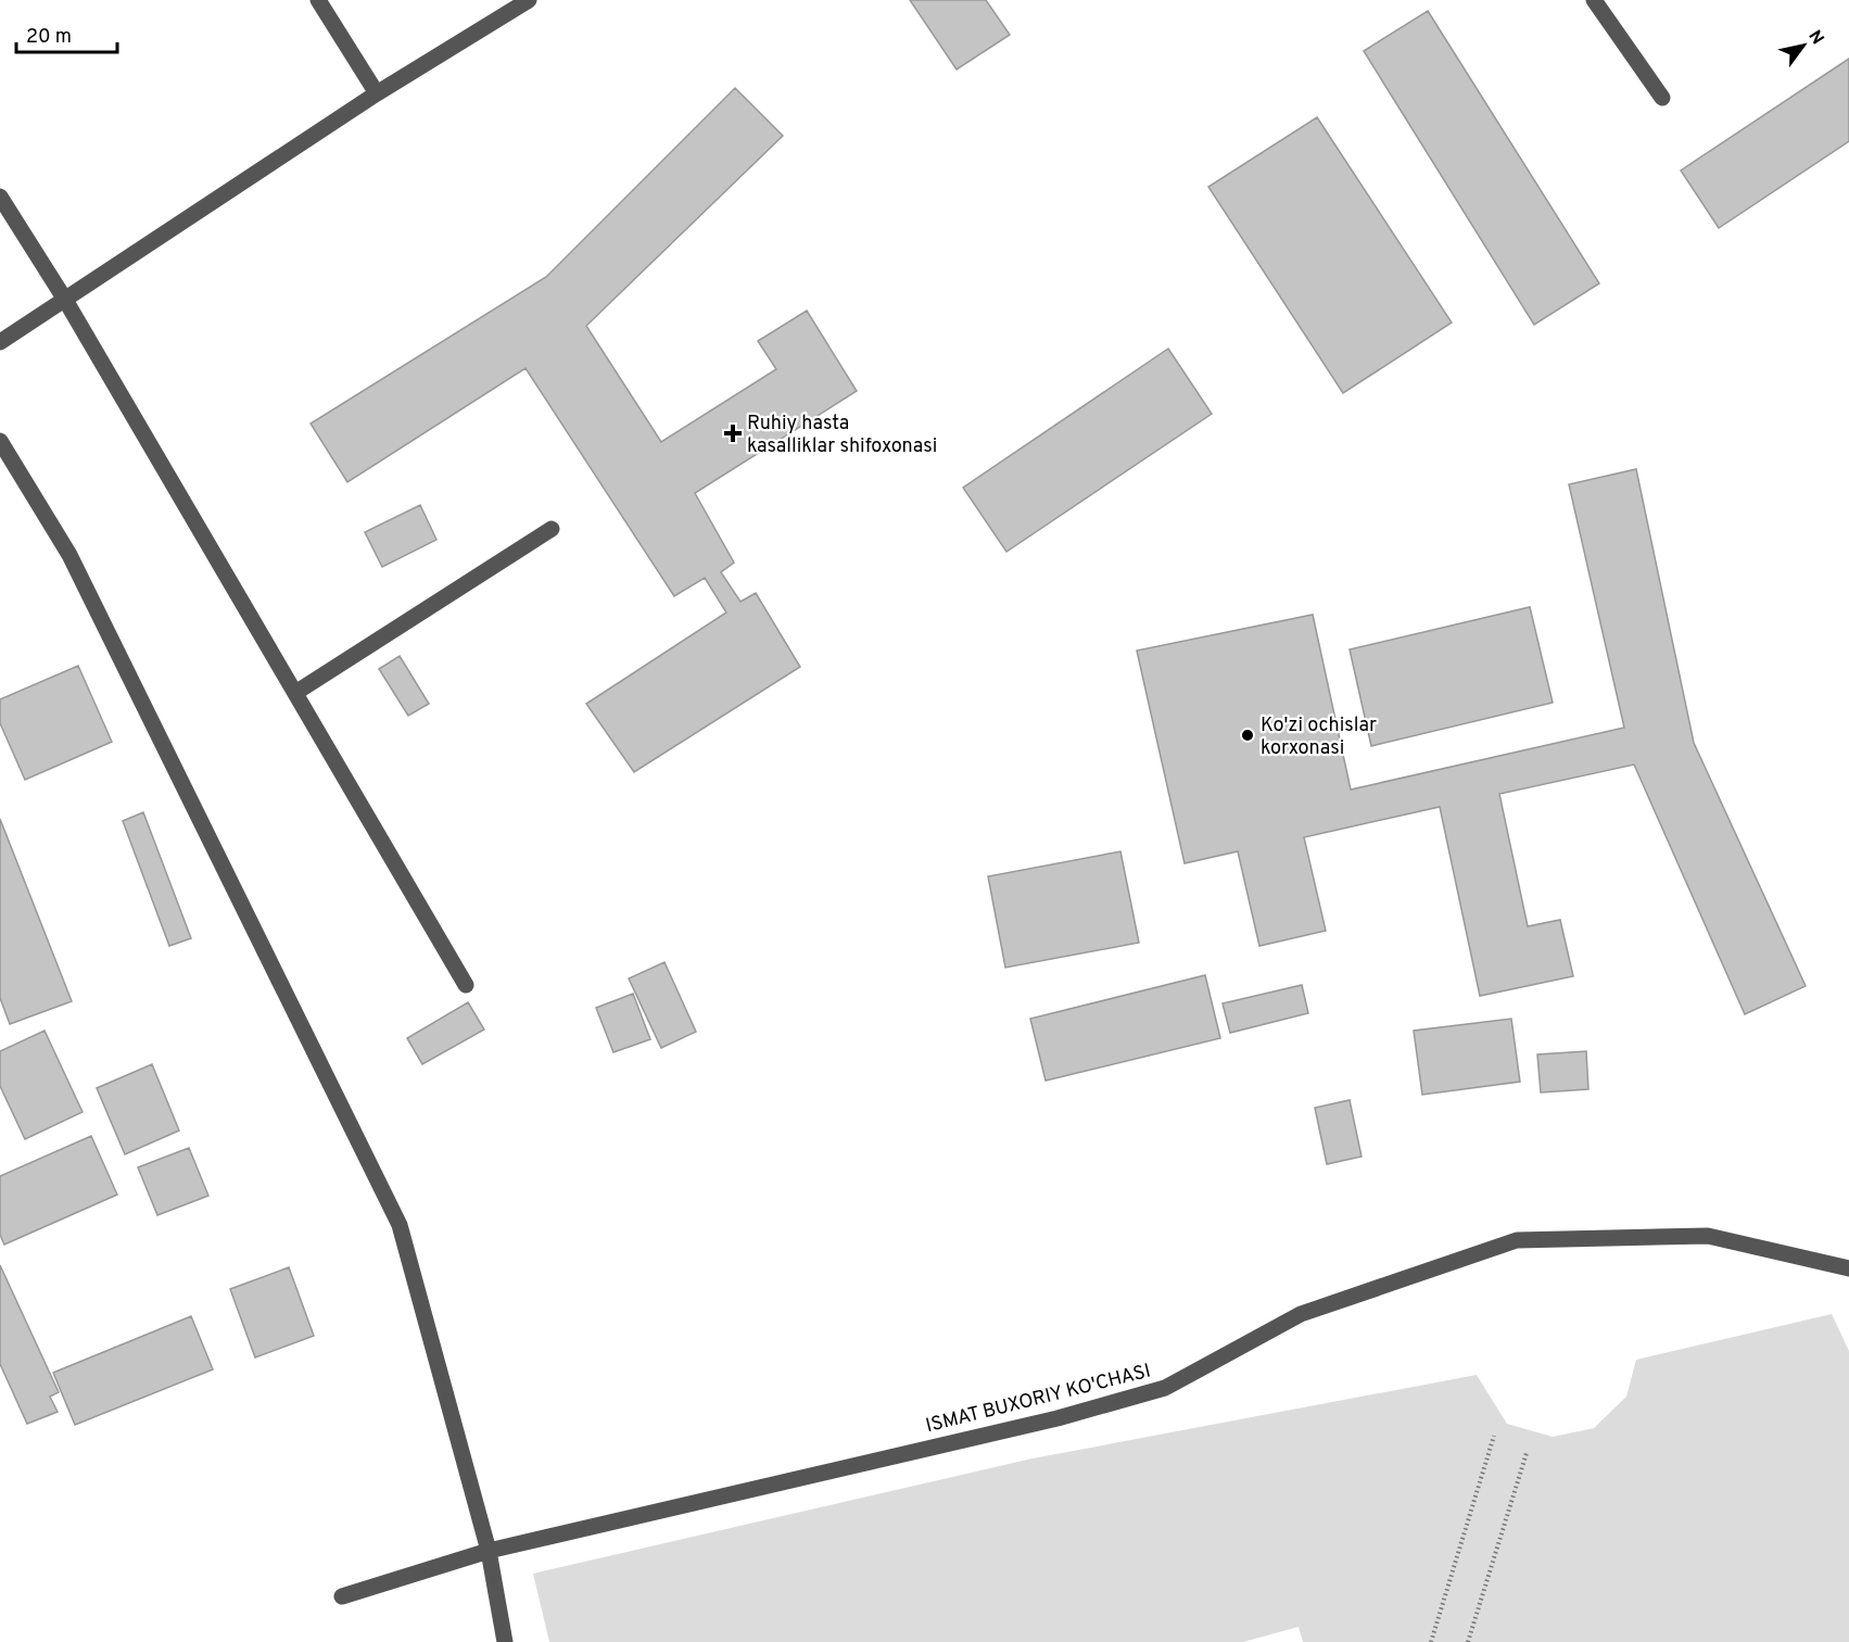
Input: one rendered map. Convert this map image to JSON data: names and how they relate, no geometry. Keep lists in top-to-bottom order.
{
  "streets": {
    "street": ["ISMAT BUXORIY KO'CHASI"]
  },
  "places": {
    "health": ["Ruhiy hasta kasalliklar shifoxonasi"],
    "other": ["Ko'zi ochislar korxonasi"]
  },
  "scale_bar": "20 m",
  "north": "top right"
}
